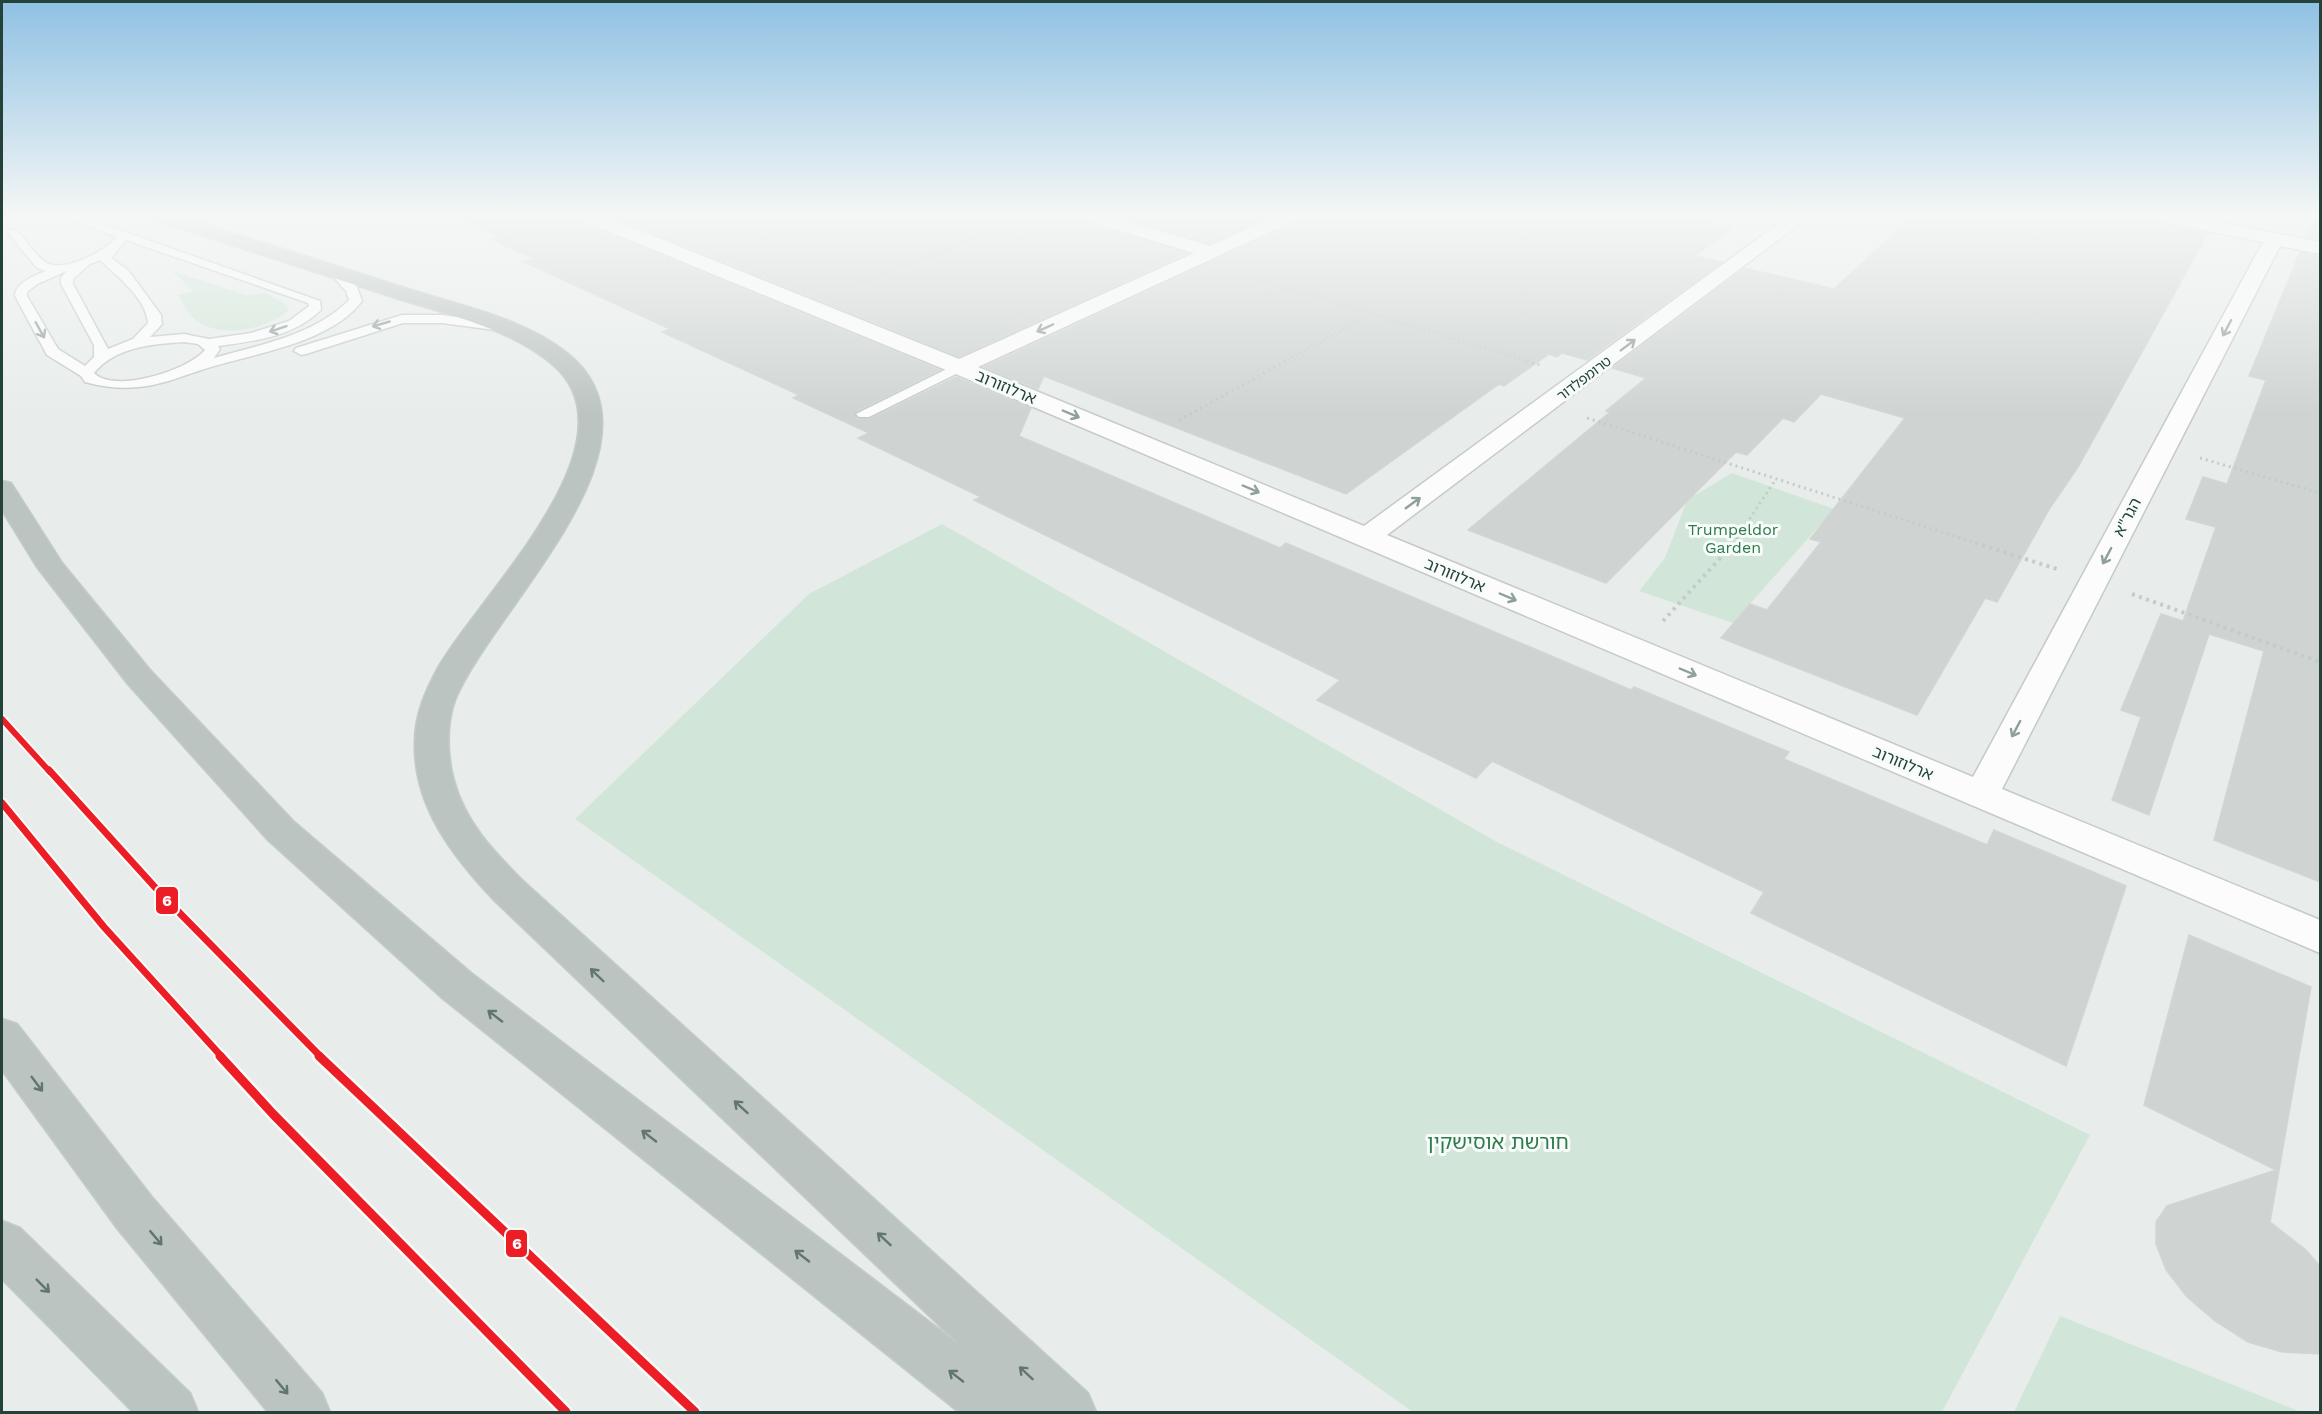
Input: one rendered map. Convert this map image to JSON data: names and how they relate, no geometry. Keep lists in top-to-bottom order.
{
  "streets": {
    "street": ["טרומפלדור", "ארלוזורוב", "הגר\"א"]
  },
  "crossings": [
    ["טרומפלדור", "ארלוזורוב"],
    ["ארלוזורוב", "הגר\"א"]
  ],
  "one_way": ["טרומפלדור", "ארלוזורוב", "הגר\"א"],
  "parks": ["Trumpeldor Garden", "חורשת אוסישקין"],
  "lines": ["transit line 6"]
}
